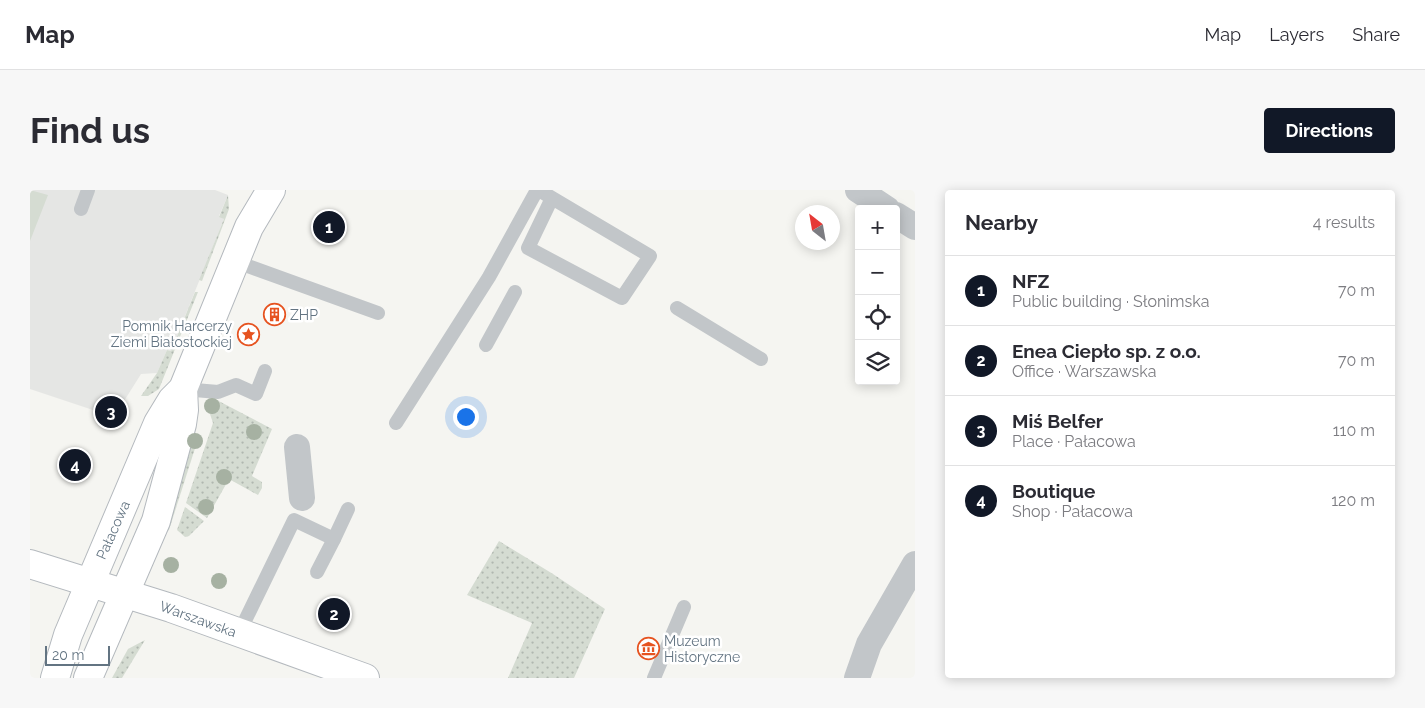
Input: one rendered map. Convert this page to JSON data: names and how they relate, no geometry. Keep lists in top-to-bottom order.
{
  "streets": {
    "street": ["Pałacowa", "Warszawska"]
  },
  "crossings": [
    ["Pałacowa", "Warszawska"]
  ],
  "places": {
    "building": ["ZHP"],
    "place": ["Pomnik Harcerzy Ziemi Białostockiej"],
    "museum": ["Muzeum Historyczne"]
  },
  "scale_bar": "20 m",
  "north": "top left",
  "page": {
    "header": "Map",
    "nav": ["Map", "Layers", "Share"],
    "buttons": "Directions",
    "title": "Find us",
    "heading": ["Nearby", "4 results"],
    "map_buttons": ["+", "−"],
    "pins": [
      "1",
      "3",
      "4",
      "2"
    ],
    "list": [
      {
        "mark": "1",
        "name": "NFZ",
        "note": "Public building · Słonimska",
        "value": "70 m"
      },
      {
        "mark": "2",
        "name": "Enea Ciepło sp. z o.o.",
        "note": "Office · Warszawska",
        "value": "70 m"
      },
      {
        "mark": "3",
        "name": "Miś Belfer",
        "note": "Place · Pałacowa",
        "value": "110 m"
      },
      {
        "mark": "4",
        "name": "Boutique",
        "note": "Shop · Pałacowa",
        "value": "120 m"
      }
    ],
    "scale": "20 m"
  }
}
